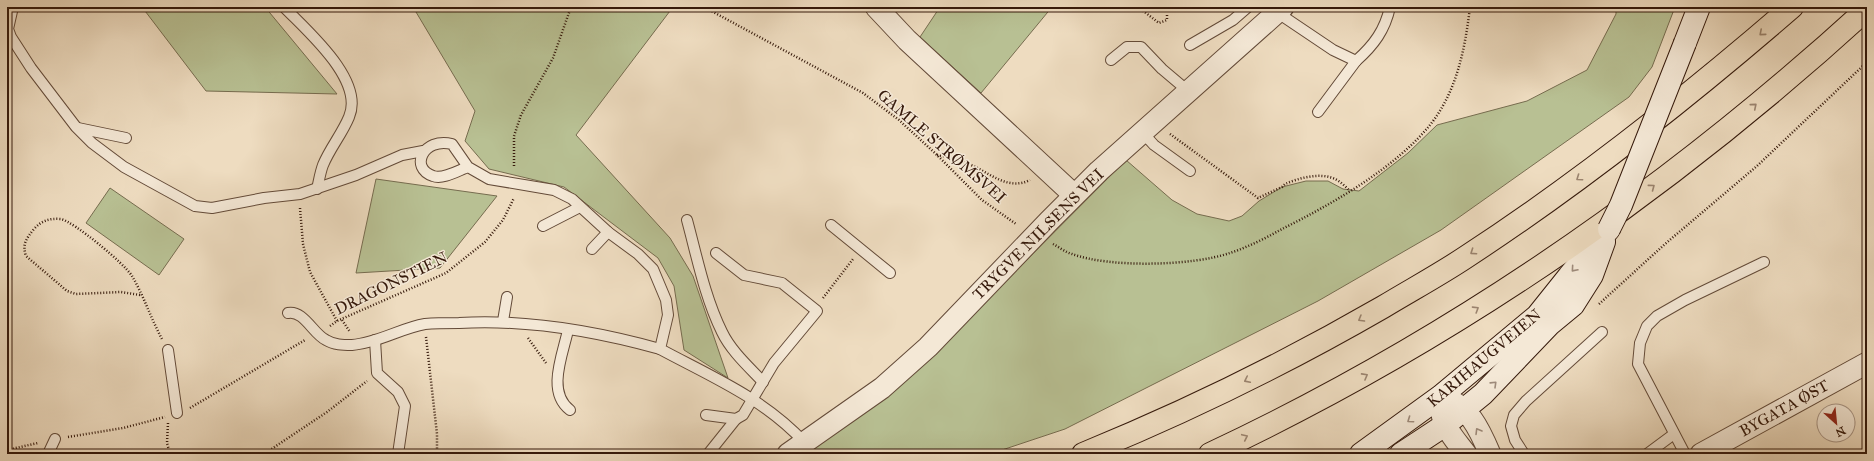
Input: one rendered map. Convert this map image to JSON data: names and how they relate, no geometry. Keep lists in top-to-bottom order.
{
  "streets": {
    "main road": ["KARIHAUGVEIEN"],
    "street": ["TRYGVE NILSENS VEI", "BYGATA ØST"],
    "path": ["GAMLE STRØMSVEI", "DRAGONSTIEN"]
  },
  "north": "bottom right"
}
